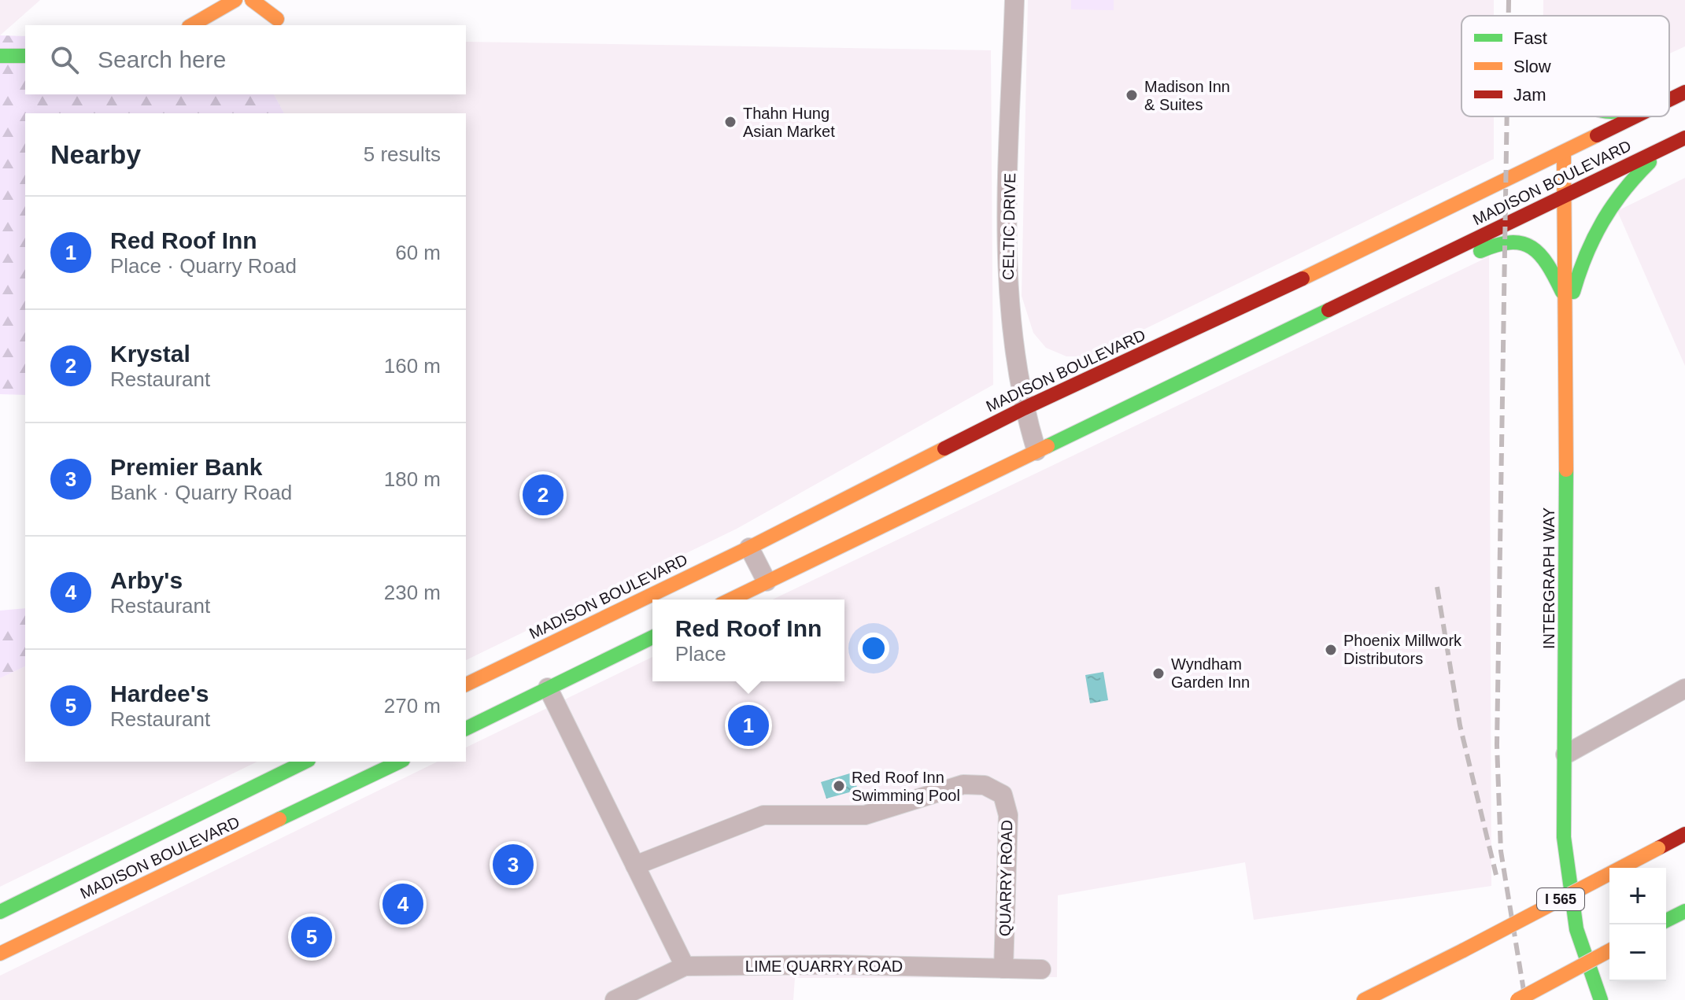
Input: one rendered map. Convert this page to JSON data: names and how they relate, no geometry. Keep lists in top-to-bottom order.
{
  "streets": {
    "main road": ["MADISON BOULEVARD", "INTERGRAPH WAY", "I 565"],
    "street": ["CELTIC DRIVE", "QUARRY ROAD", "LIME QUARRY ROAD"]
  },
  "crossings": [
    ["MADISON BOULEVARD", "CELTIC DRIVE"],
    ["MADISON BOULEVARD", "INTERGRAPH WAY"],
    ["QUARRY ROAD", "LIME QUARRY ROAD"]
  ],
  "places": [
    "Madison Inn & Suites",
    "Thahn Hung Asian Market",
    "Phoenix Millwork Distributors",
    "Wyndham Garden Inn",
    "Red Roof Inn Swimming Pool"
  ],
  "legend": ["Fast", "Slow", "Jam"],
  "page": {
    "search": "Search here",
    "heading": ["Nearby", "5 results"],
    "list": [
      {
        "mark": "1",
        "name": "Red Roof Inn",
        "note": "Place · Quarry Road",
        "value": "60 m"
      },
      {
        "mark": "2",
        "name": "Krystal",
        "note": "Restaurant",
        "value": "160 m"
      },
      {
        "mark": "3",
        "name": "Premier Bank",
        "note": "Bank · Quarry Road",
        "value": "180 m"
      },
      {
        "mark": "4",
        "name": "Arby's",
        "note": "Restaurant",
        "value": "230 m"
      },
      {
        "mark": "5",
        "name": "Hardee's",
        "note": "Restaurant",
        "value": "270 m"
      }
    ],
    "pins": [
      "2",
      "1",
      "3",
      "4",
      "5"
    ],
    "popup": ["Red Roof Inn", "Place"],
    "map_buttons": ["+", "−"]
  }
}
